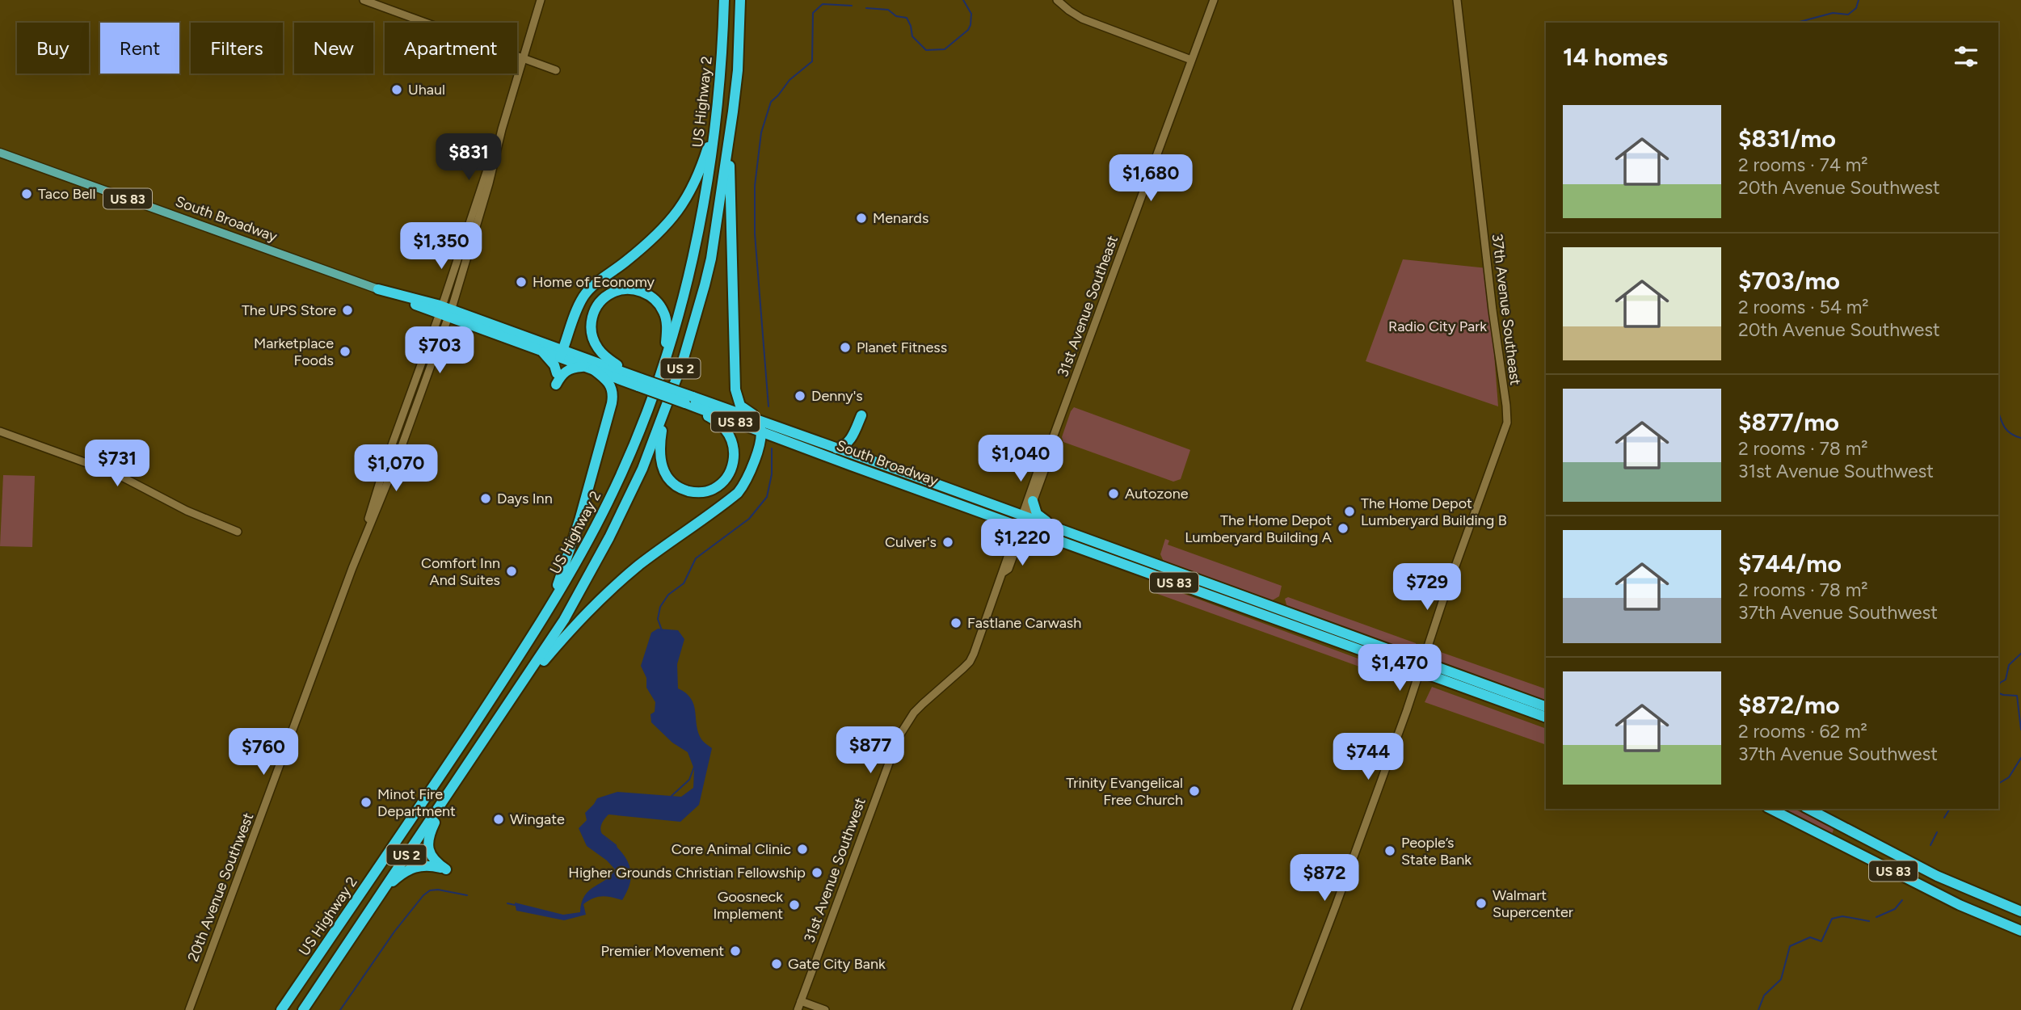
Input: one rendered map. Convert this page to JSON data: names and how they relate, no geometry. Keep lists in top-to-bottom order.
{
  "streets": {
    "highway": [
      "US Highway 2",
      "US 83",
      "South Broadway",
      "US 2"
    ],
    "street": [
      "31st Avenue Southeast",
      "37th Avenue Southeast",
      "31st Avenue Southwest",
      "20th Avenue Southwest"
    ]
  },
  "crossings": [
    ["South Broadway", "37th Avenue Southeast"],
    ["South Broadway", "31st Avenue Southwest"],
    ["South Broadway", "20th Avenue Southwest"],
    ["31st Avenue Southeast", "31st Avenue Southwest"]
  ],
  "parks": ["Radio City Park"],
  "places": [
    "Uhaul",
    "Taco Bell",
    "Menards",
    "Home of Economy",
    "The UPS Store",
    "Planet Fitness",
    "Marketplace Foods",
    "Denny's",
    "Autozone",
    "Days Inn",
    "The Home Depot Lumberyard Building B",
    "The Home Depot Lumberyard Building A",
    "Culver's",
    "Comfort Inn And Suites",
    "Fastlane Carwash",
    "Trinity Evangelical Free Church",
    "Minot Fire Department",
    "Wingate",
    "Core Animal Clinic",
    "People’s State Bank",
    "Higher Grounds Christian Fellowship",
    "Walmart Supercenter",
    "Goosneck Implement",
    "Premier Movement",
    "Gate City Bank"
  ],
  "page": {
    "chip": [
      "Buy",
      "Rent",
      "Filters",
      "New",
      "Apartment"
    ],
    "heading": "14 homes",
    "list": [
      {
        "name": "$831/mo",
        "note": "2 rooms · 74 m² · 20th Avenue Southwest"
      },
      {
        "name": "$703/mo",
        "note": "2 rooms · 54 m² · 20th Avenue Southwest"
      },
      {
        "name": "$877/mo",
        "note": "2 rooms · 78 m² · 31st Avenue Southwest"
      },
      {
        "name": "$744/mo",
        "note": "2 rooms · 78 m² · 37th Avenue Southwest"
      },
      {
        "name": "$872/mo",
        "note": "2 rooms · 62 m² · 37th Avenue Southwest"
      }
    ],
    "price": [
      "$831",
      "$1,680",
      "$1,350",
      "$703",
      "$1,040",
      "$731",
      "$1,070",
      "$1,220",
      "$729",
      "$1,470",
      "$877",
      "$760",
      "$744",
      "$872"
    ]
  }
}
